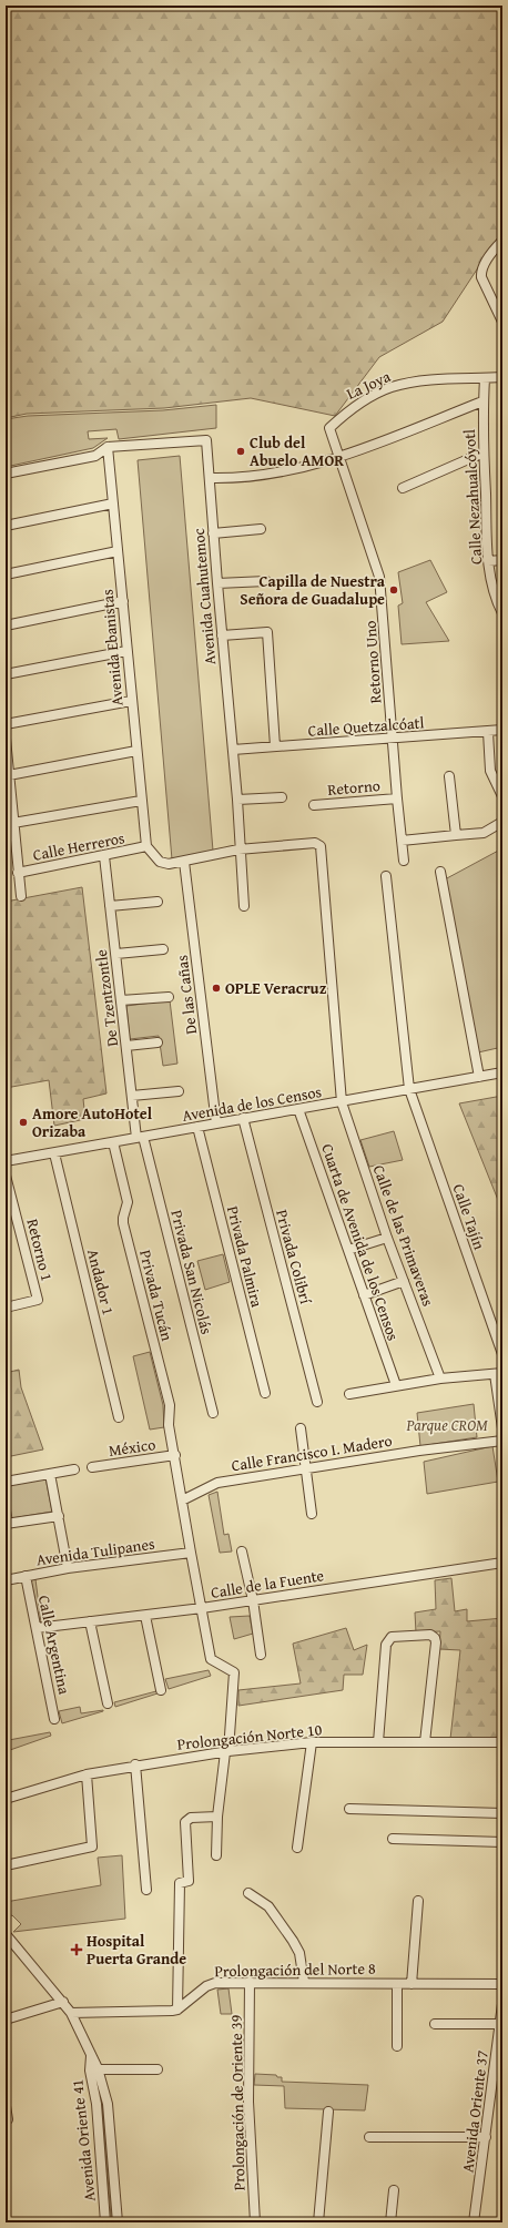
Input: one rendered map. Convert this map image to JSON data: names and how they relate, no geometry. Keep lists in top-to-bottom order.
{
  "streets": {
    "street": [
      "La Joya",
      "Calle Nezahualcóyotl",
      "Avenida Cuahutemoc",
      "Avenida Ebanistas",
      "Retorno Uno",
      "Calle Quetzalcóatl",
      "Retorno",
      "Calle Herreros",
      "De las Cañas",
      "De Tzentzontle",
      "Avenida de los Censos",
      "Calle Tajín",
      "Calle de las Primaveras",
      "Cuarta de Avenida de los Censos",
      "Retorno 1",
      "Privada Palmira",
      "Privada Colibrí",
      "Privada San Nicolás",
      "Andador 1",
      "Privada Tucán",
      "México",
      "Calle Francisco I. Madero",
      "Avenida Tulipanes",
      "Calle de la Fuente",
      "Calle Argentina",
      "Prolongación Norte 10",
      "Prolongación del Norte 8",
      "Prolongación de Oriente 39",
      "Avenida Oriente 37",
      "Avenida Oriente 41"
    ]
  },
  "crossings": [
    ["La Joya", "Calle Nezahualcóyotl"],
    ["La Joya", "Retorno Uno"],
    ["Avenida Cuahutemoc", "Avenida Ebanistas"],
    ["Avenida Cuahutemoc", "Calle Quetzalcóatl"],
    ["Avenida Cuahutemoc", "Calle de las Primaveras"],
    ["Avenida Ebanistas", "Calle Herreros"],
    ["Retorno Uno", "Calle Quetzalcóatl"],
    ["Retorno Uno", "Retorno"],
    ["Calle Quetzalcóatl", "Retorno"],
    ["Calle Herreros", "De Tzentzontle"],
    ["De las Cañas", "Avenida de los Censos"],
    ["De Tzentzontle", "Avenida de los Censos"],
    ["De Tzentzontle", "Privada San Nicolás"],
    ["Avenida de los Censos", "Calle Tajín"],
    ["Avenida de los Censos", "Calle de las Primaveras"],
    ["Avenida de los Censos", "Cuarta de Avenida de los Censos"],
    ["Avenida de los Censos", "Privada Palmira"],
    ["Avenida de los Censos", "Privada Colibrí"],
    ["Avenida de los Censos", "Privada San Nicolás"],
    ["Avenida de los Censos", "Andador 1"],
    ["Avenida de los Censos", "Privada Tucán"],
    ["Privada Tucán", "México"],
    ["Privada Tucán", "Calle Francisco I. Madero"],
    ["Privada Tucán", "Avenida Tulipanes"],
    ["Privada Tucán", "Calle de la Fuente"],
    ["Privada Tucán", "Prolongación Norte 10"],
    ["Avenida Tulipanes", "Calle Argentina"],
    ["Calle de la Fuente", "Calle Argentina"],
    ["Prolongación del Norte 8", "Prolongación de Oriente 39"]
  ],
  "parks": ["Parque CROM"],
  "places": {
    "other": [
      "Club del Abuelo AMOR",
      "Capilla de Nuestra Señora de Guadalupe",
      "OPLE Veracruz",
      "Amore AutoHotel Orizaba"
    ],
    "health": ["Hospital Puerta Grande"]
  }
}
